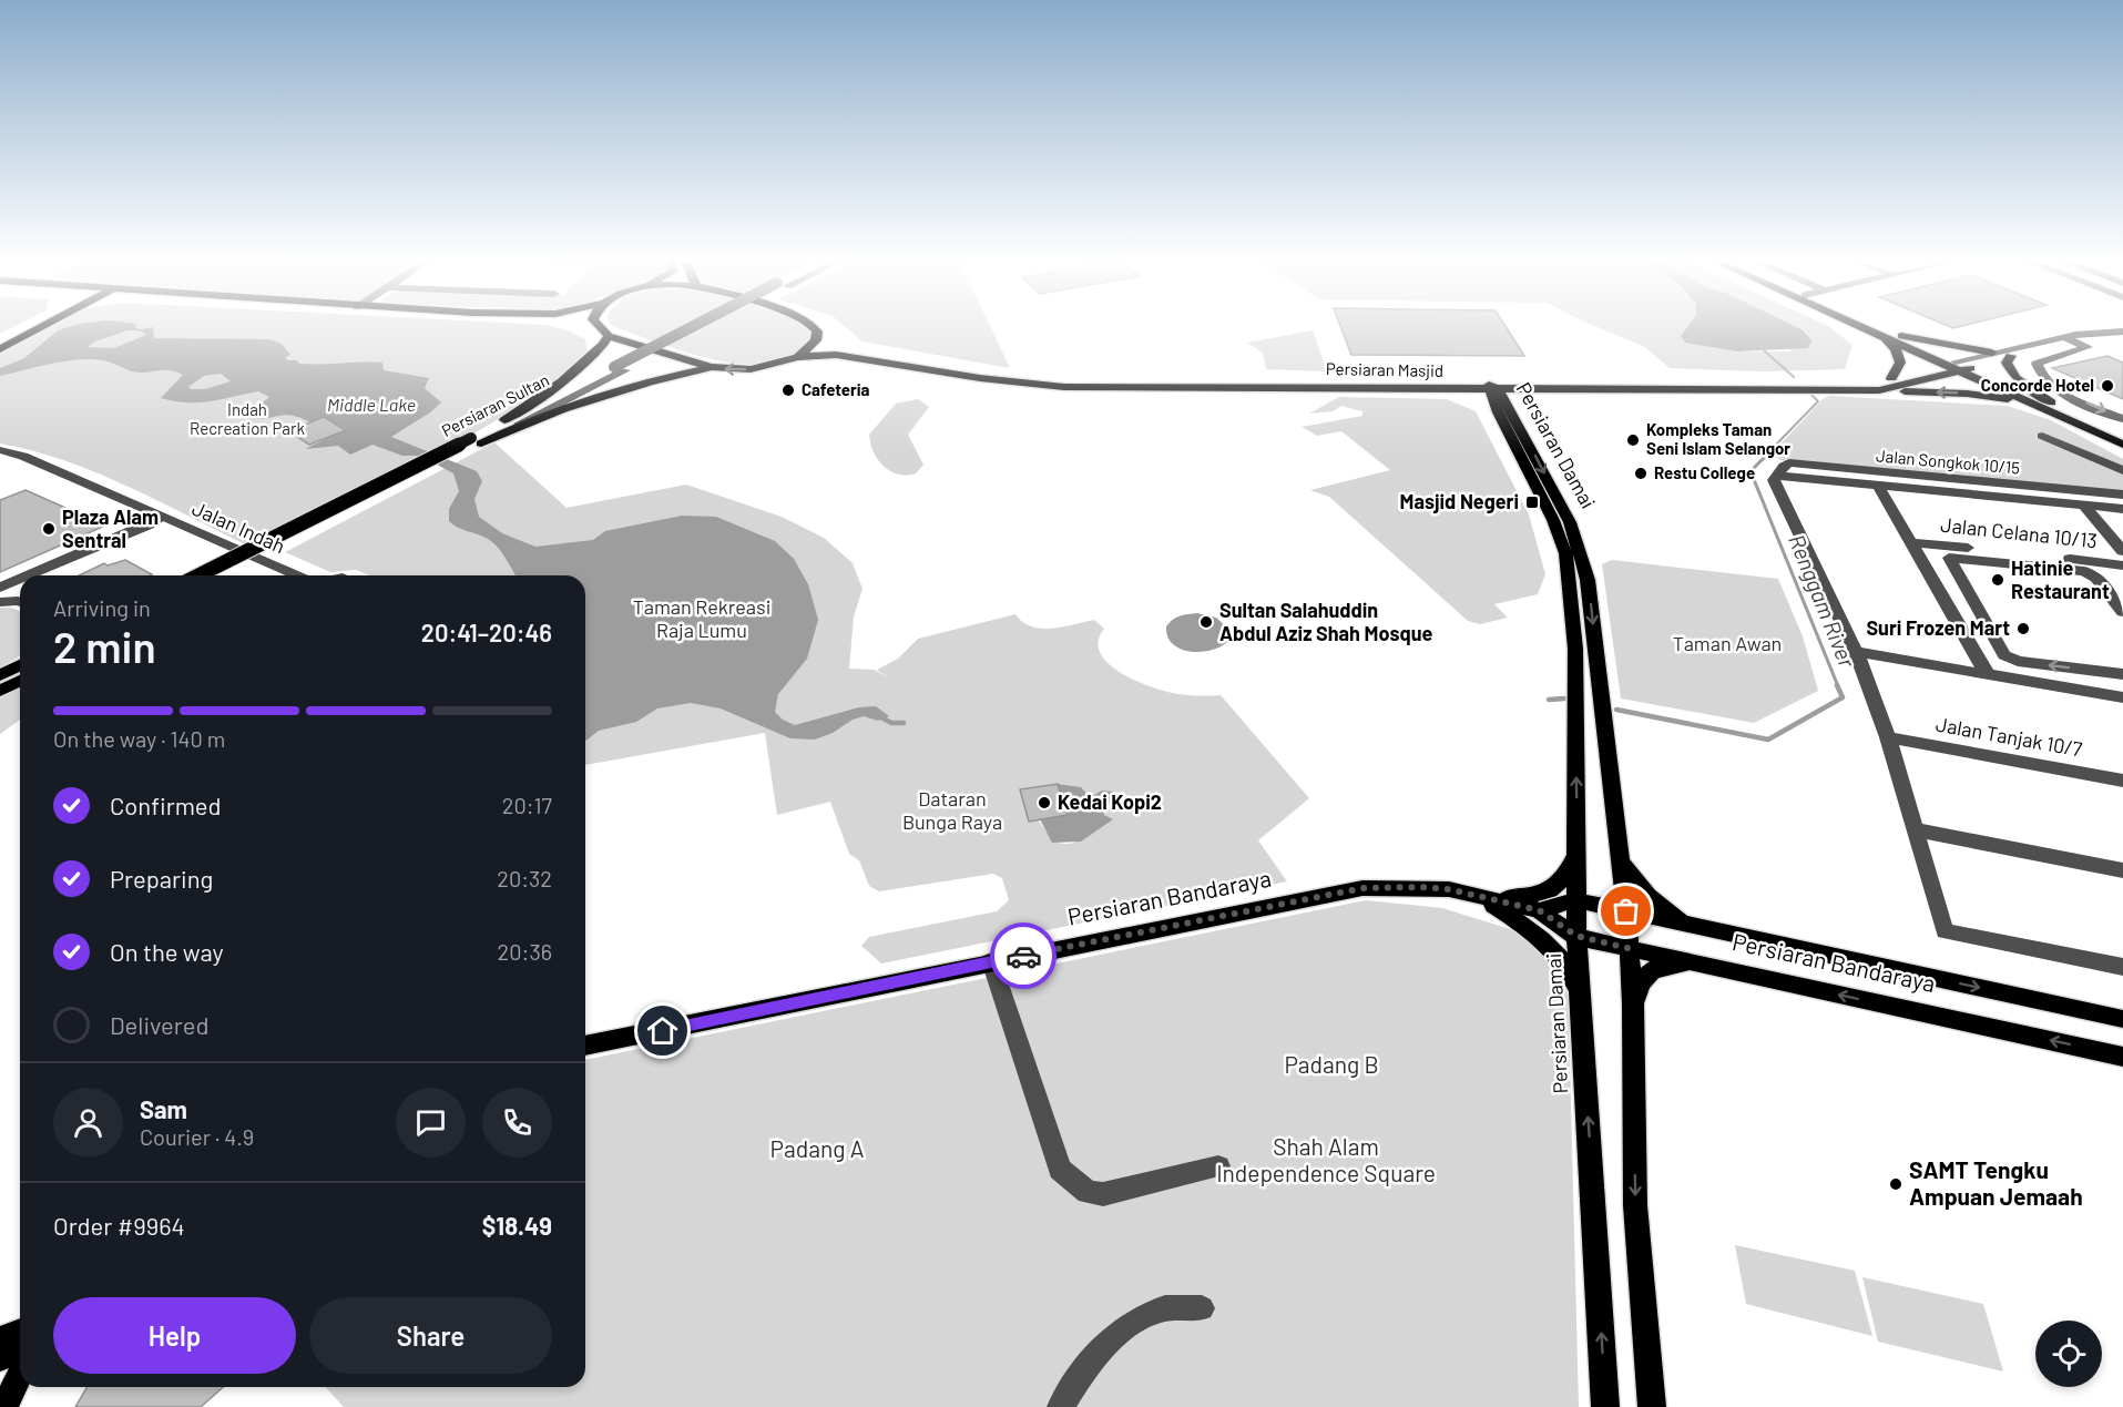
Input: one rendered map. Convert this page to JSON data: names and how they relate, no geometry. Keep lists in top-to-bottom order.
{
  "streets": {
    "main road": [
      "Persiaran Masjid",
      "Persiaran Sultan",
      "Persiaran Damai",
      "Persiaran Bandaraya"
    ],
    "street": [
      "Jalan Songkok 10/15",
      "Jalan Indah",
      "Jalan Celana 10/13",
      "Jalan Tanjak 10/7"
    ]
  },
  "crossings": [
    ["Persiaran Masjid", "Persiaran Damai"],
    ["Persiaran Damai", "Persiaran Bandaraya"]
  ],
  "water": ["Middle Lake", "Renggam River"],
  "parks": [
    "Indah Recreation Park",
    "Taman Rekreasi Raja Lumu",
    "Taman Awan",
    "Dataran Bunga Raya",
    "Padang B",
    "Shah Alam Independence Square",
    "Padang A"
  ],
  "places": {
    "other": [
      "Concorde Hotel",
      "Cafeteria",
      "Kompleks Taman Seni Islam Selangor",
      "Restu College",
      "Plaza Alam Sentral",
      "Hatinie Restaurant",
      "Sultan Salahuddin Abdul Aziz Shah Mosque",
      "Suri Frozen Mart",
      "Kedai Kopi2",
      "SAMT Tengku Ampuan Jemaah"
    ],
    "transit": ["Masjid Negeri"]
  },
  "page": {
    "heading": ["2 min", "Arriving in", "20:41–20:46"],
    "panel": [
      "Sam",
      "Courier · 4.9",
      "Order #9964",
      "$18.49"
    ],
    "bar": "On the way · 140 m",
    "list": [
      ["Confirmed", "20:17"],
      ["Preparing", "20:32"],
      ["On the way", "20:36"],
      "Delivered"
    ],
    "buttons": ["Help", "Share"]
  }
}
